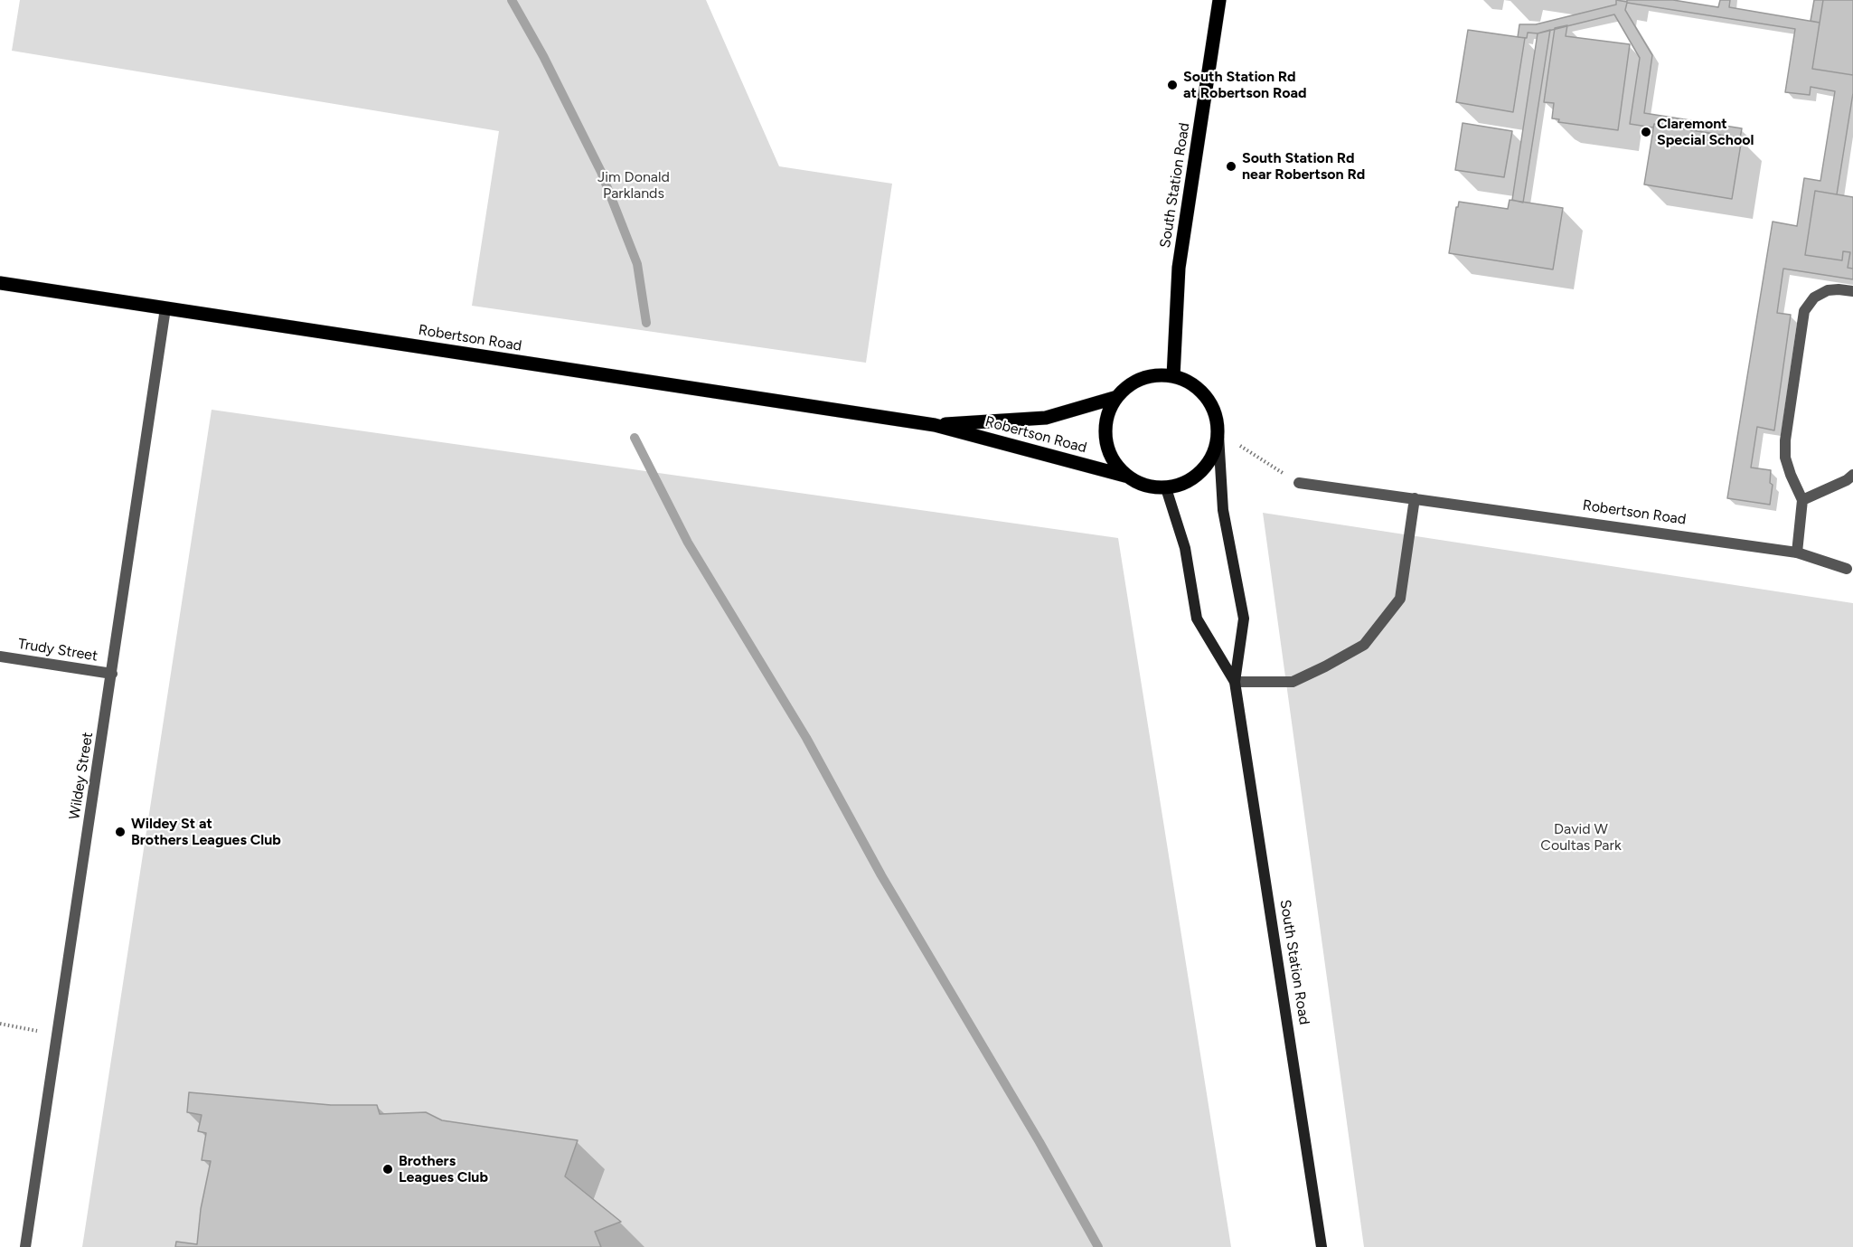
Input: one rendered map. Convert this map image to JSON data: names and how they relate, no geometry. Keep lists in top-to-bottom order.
{
  "streets": {
    "main road": ["South Station Road", "Robertson Road"],
    "street": ["Trudy Street", "Wildey Street"]
  },
  "crossings": [
    ["South Station Road", "Robertson Road"],
    ["Robertson Road", "Wildey Street"],
    ["Trudy Street", "Wildey Street"]
  ],
  "parks": ["Jim Donald Parklands", "David W Coultas Park"],
  "places": [
    "South Station Rd at Robertson Road",
    "Claremont Special School",
    "South Station Rd near Robertson Rd",
    "Wildey St at Brothers Leagues Club",
    "Brothers Leagues Club"
  ]
}
